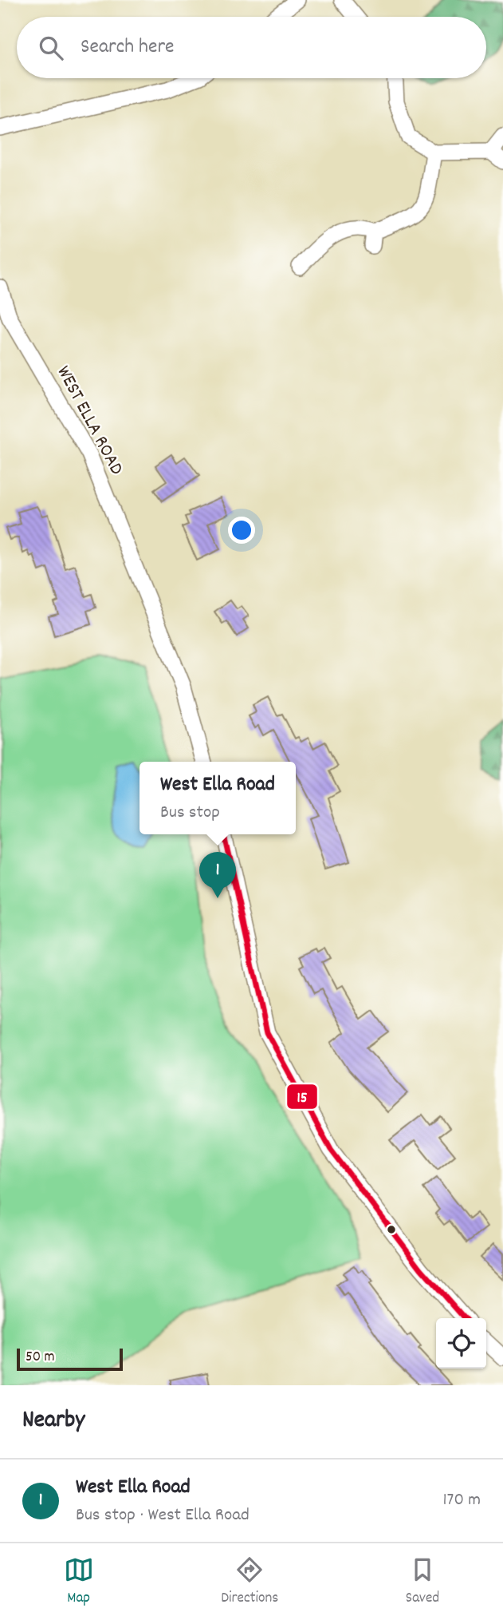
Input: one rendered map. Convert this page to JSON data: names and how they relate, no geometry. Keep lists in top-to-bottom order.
{
  "streets": {
    "street": ["WEST ELLA ROAD"]
  },
  "lines": ["transit line 15"],
  "scale_bar": "50 m",
  "page": {
    "search": "Search here",
    "popup": ["West Ella Road", "Bus stop"],
    "pins": "1",
    "scale": "50 m",
    "heading": "Nearby",
    "list": [
      {
        "mark": "1",
        "name": "West Ella Road",
        "note": "Bus stop · West Ella Road",
        "value": "170 m"
      }
    ],
    "nav": ["Map", "Directions", "Saved"]
  }
}
